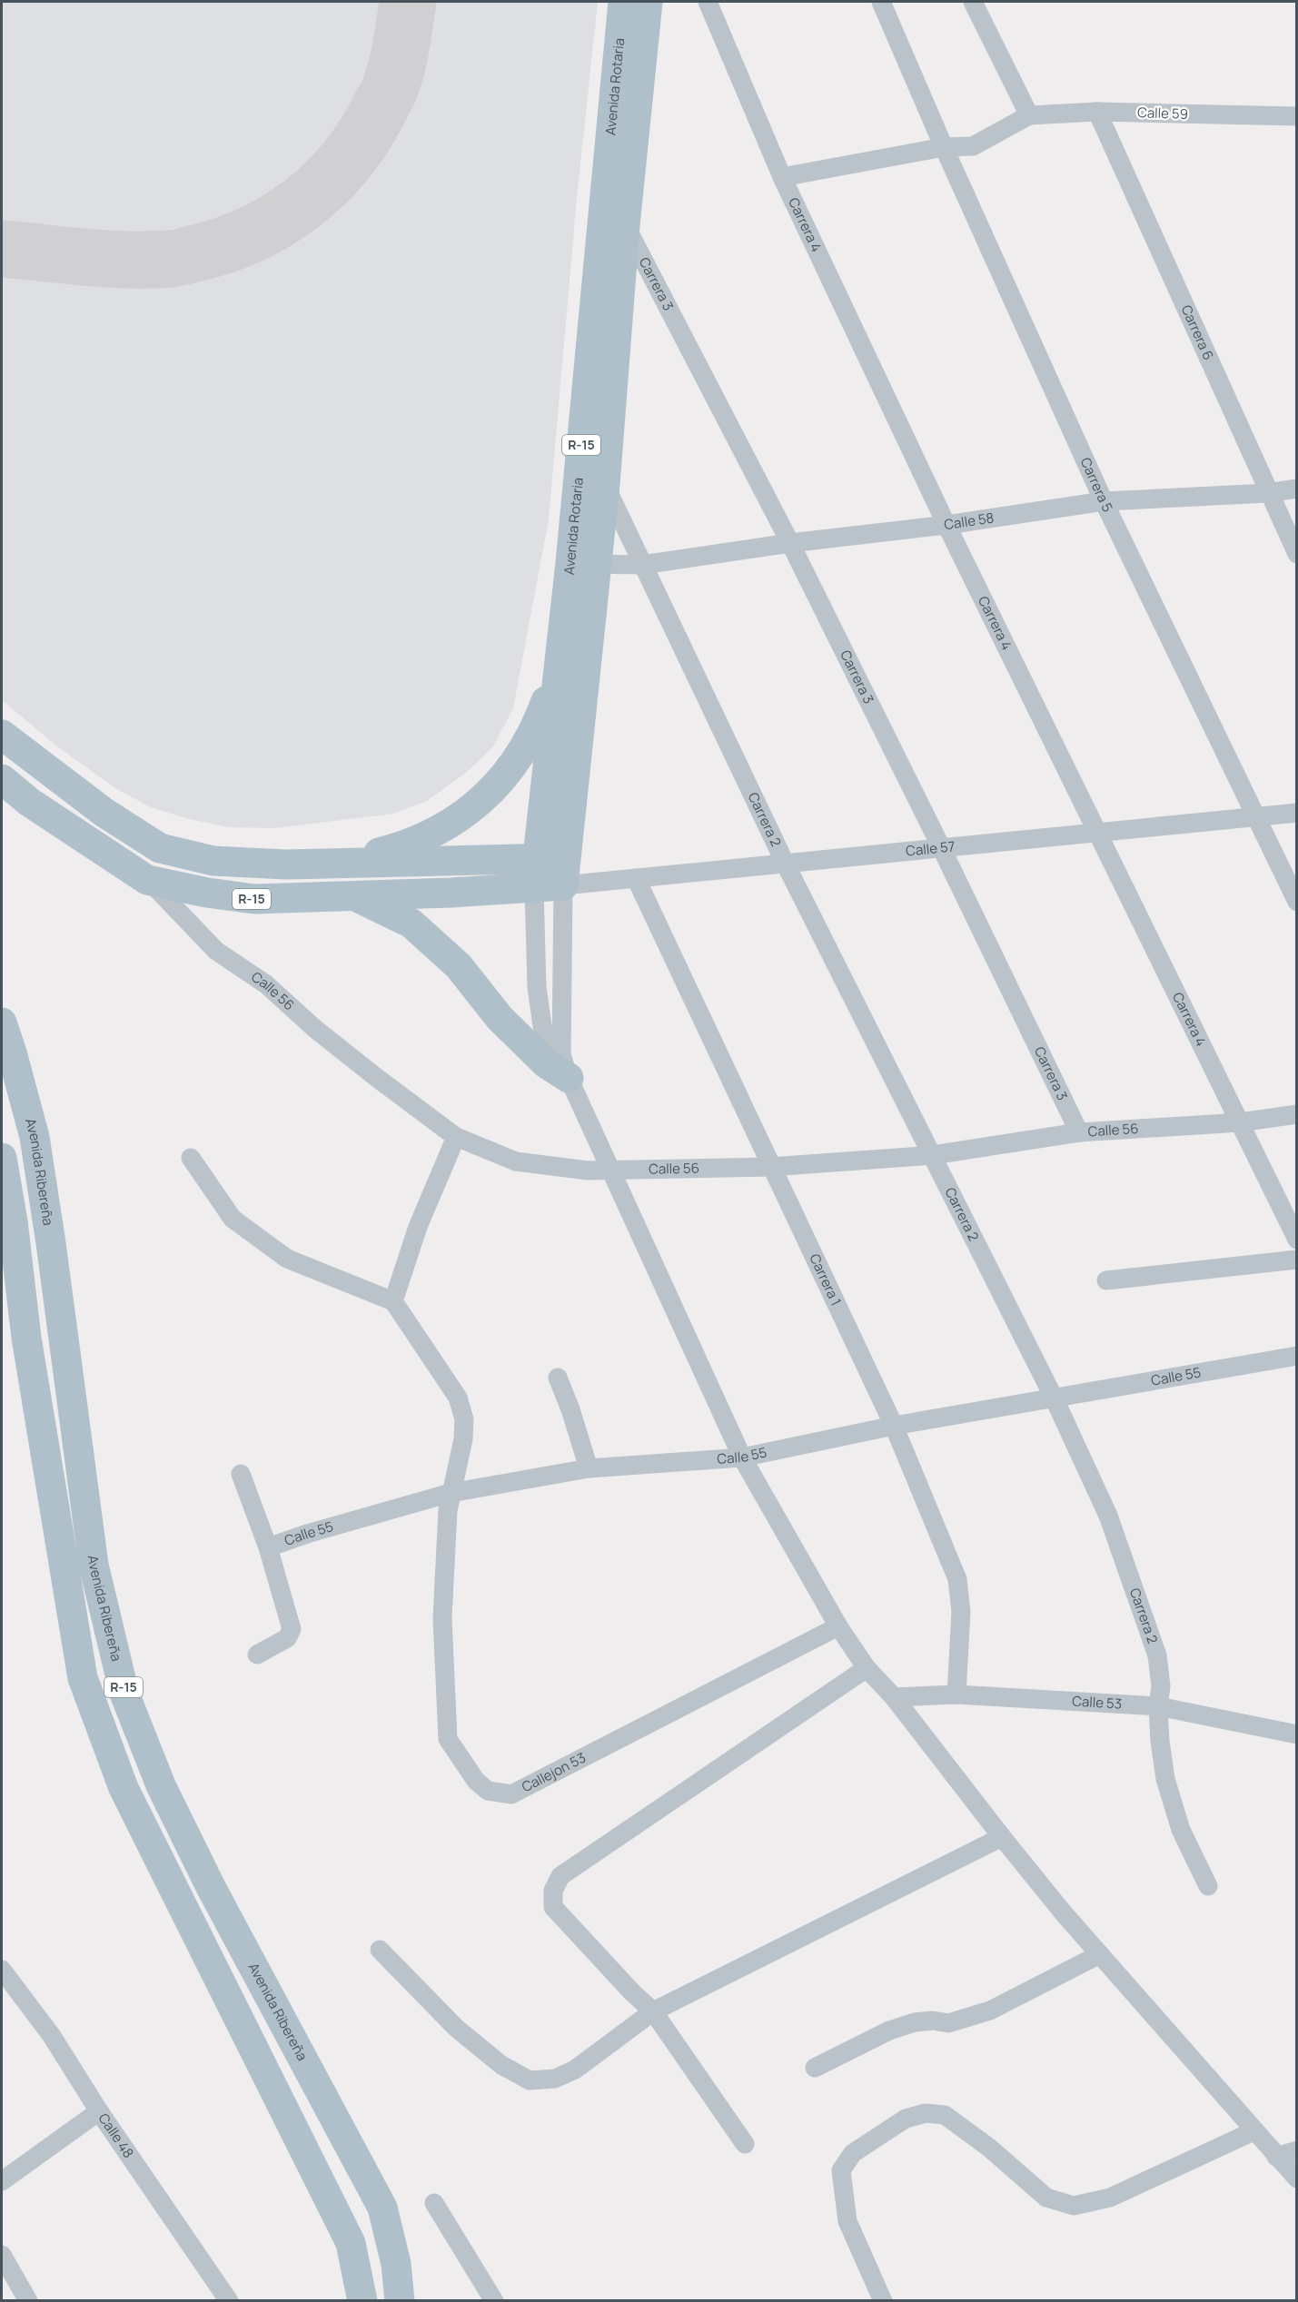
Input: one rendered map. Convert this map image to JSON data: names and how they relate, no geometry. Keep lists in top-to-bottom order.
{
  "streets": {
    "main road": ["Avenida Rotaria", "R-15", "Avenida Ribereña"],
    "street": [
      "Calle 59",
      "Carrera 4",
      "Carrera 3",
      "Carrera 6",
      "Carrera 5",
      "Calle 58",
      "Carrera 2",
      "Calle 57",
      "Calle 56",
      "Carrera 1",
      "Calle 55",
      "Calle 53",
      "Callejon 53",
      "Calle 48"
    ]
  },
  "crossings": [
    ["Avenida Rotaria", "Carrera 3"],
    ["Avenida Rotaria", "R-15"],
    ["Avenida Rotaria", "Calle 58"],
    ["Avenida Rotaria", "Carrera 2"],
    ["Avenida Rotaria", "Calle 57"],
    ["Calle 59", "Carrera 6"],
    ["Carrera 4", "Calle 58"],
    ["Carrera 4", "Calle 57"],
    ["Carrera 4", "Calle 56"],
    ["Carrera 3", "Calle 58"],
    ["Carrera 3", "Calle 57"],
    ["Carrera 3", "Calle 56"],
    ["Carrera 6", "Calle 58"],
    ["R-15", "Calle 56"],
    ["Carrera 5", "Calle 58"],
    ["Carrera 5", "Calle 57"],
    ["Calle 58", "Carrera 2"],
    ["Carrera 2", "Calle 57"],
    ["Carrera 2", "Calle 56"],
    ["Carrera 2", "Calle 55"],
    ["Carrera 2", "Calle 53"],
    ["Calle 57", "Carrera 1"],
    ["Calle 56", "Carrera 1"],
    ["Carrera 1", "Calle 55"],
    ["Carrera 1", "Calle 53"],
    ["Calle 55", "Callejon 53"]
  ]
}
